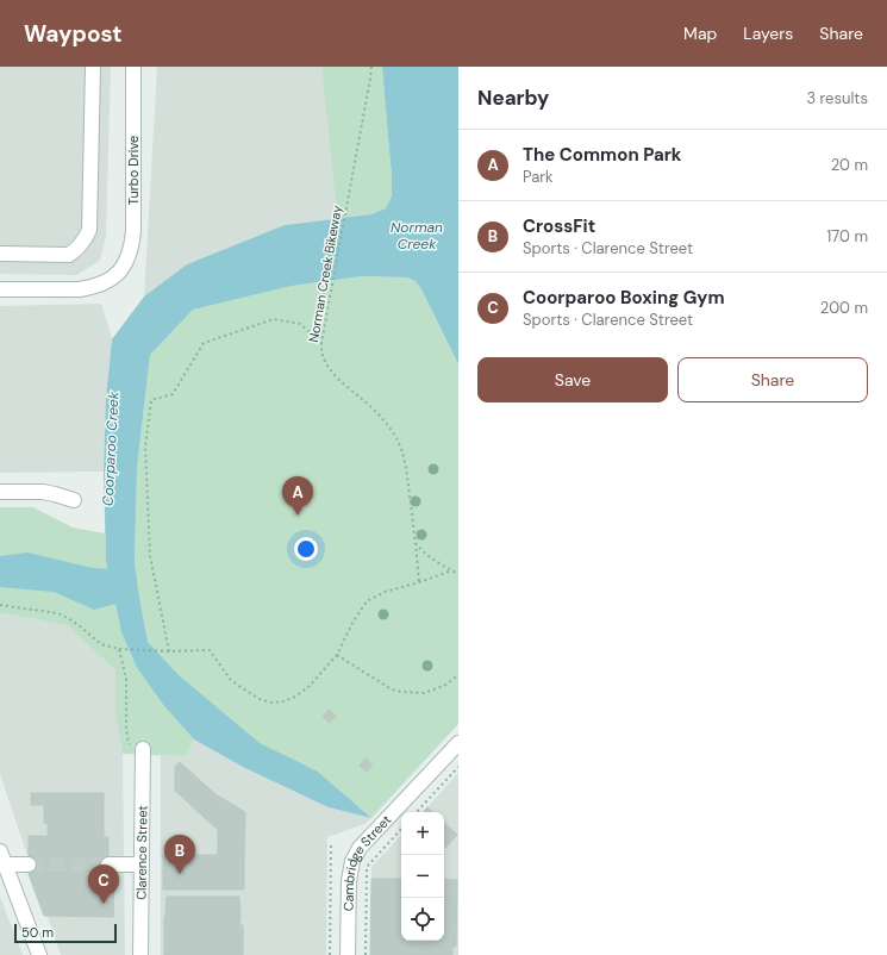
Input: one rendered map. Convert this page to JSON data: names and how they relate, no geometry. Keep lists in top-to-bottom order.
{
  "streets": {
    "street": ["Turbo Drive", "Clarence Street", "Cambridge Street"],
    "path": ["Norman Creek Bikeway"]
  },
  "water": ["Norman Creek", "Coorparoo Creek"],
  "scale_bar": "50 m",
  "page": {
    "header": "Waypost",
    "nav": ["Map", "Layers", "Share"],
    "heading": ["Nearby", "3 results"],
    "list": [
      {
        "mark": "A",
        "name": "The Common Park",
        "note": "Park",
        "value": "20 m"
      },
      {
        "mark": "B",
        "name": "CrossFit",
        "note": "Sports · Clarence Street",
        "value": "170 m"
      },
      {
        "mark": "C",
        "name": "Coorparoo Boxing Gym",
        "note": "Sports · Clarence Street",
        "value": "200 m"
      }
    ],
    "buttons": ["Save", "Share"],
    "pins": ["A", "B", "C"],
    "map_buttons": ["+", "−"],
    "scale": "50 m"
  }
}
